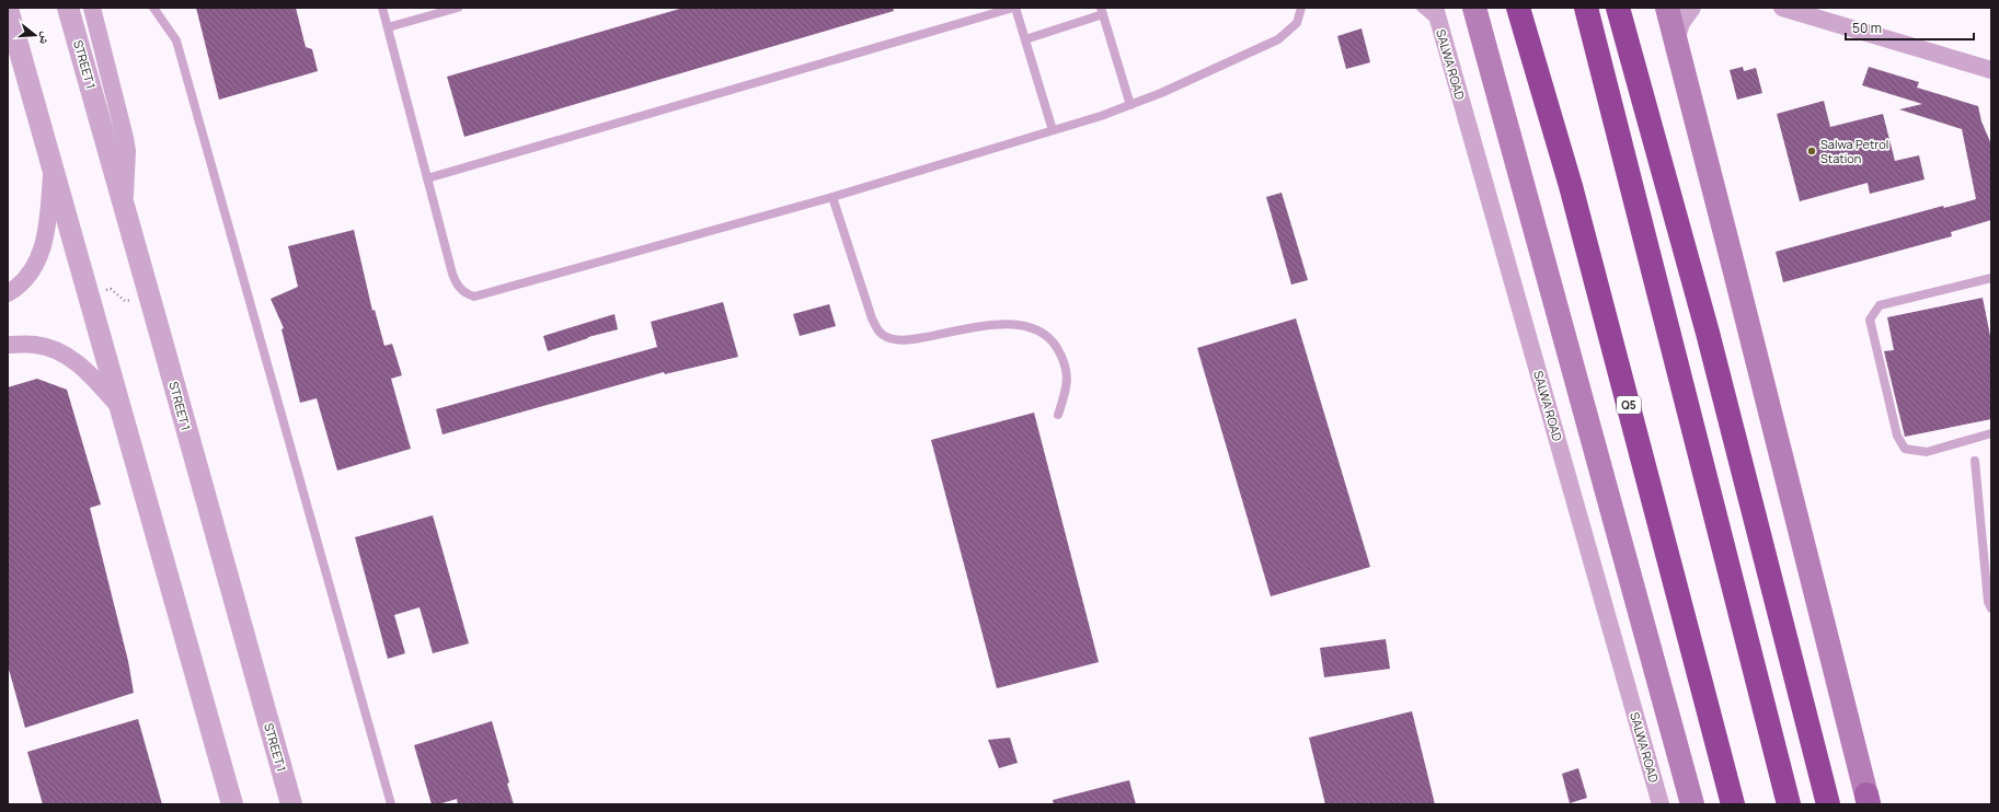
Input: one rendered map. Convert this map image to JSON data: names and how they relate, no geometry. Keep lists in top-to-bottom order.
{
  "streets": {
    "highway": ["Q5"],
    "street": ["STREET 1", "SALWA ROAD"]
  },
  "places": ["Salwa Petrol Station"],
  "scale_bar": "50 m",
  "north": "right"
}
